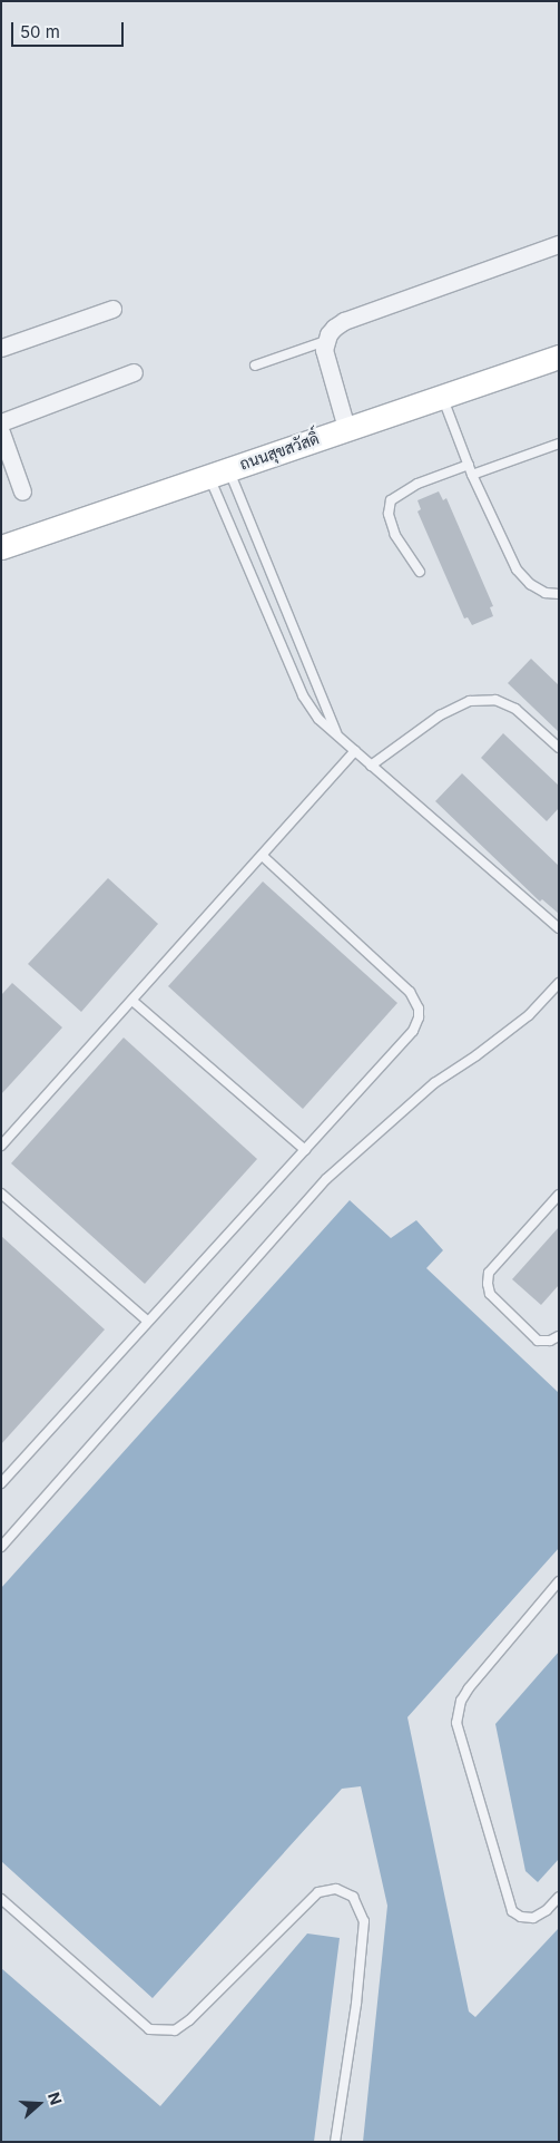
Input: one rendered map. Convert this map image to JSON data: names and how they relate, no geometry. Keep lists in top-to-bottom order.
{
  "streets": {
    "main road": ["ถนนสุขสวัสดิ์"]
  },
  "scale_bar": "50 m",
  "north": "right"
}
